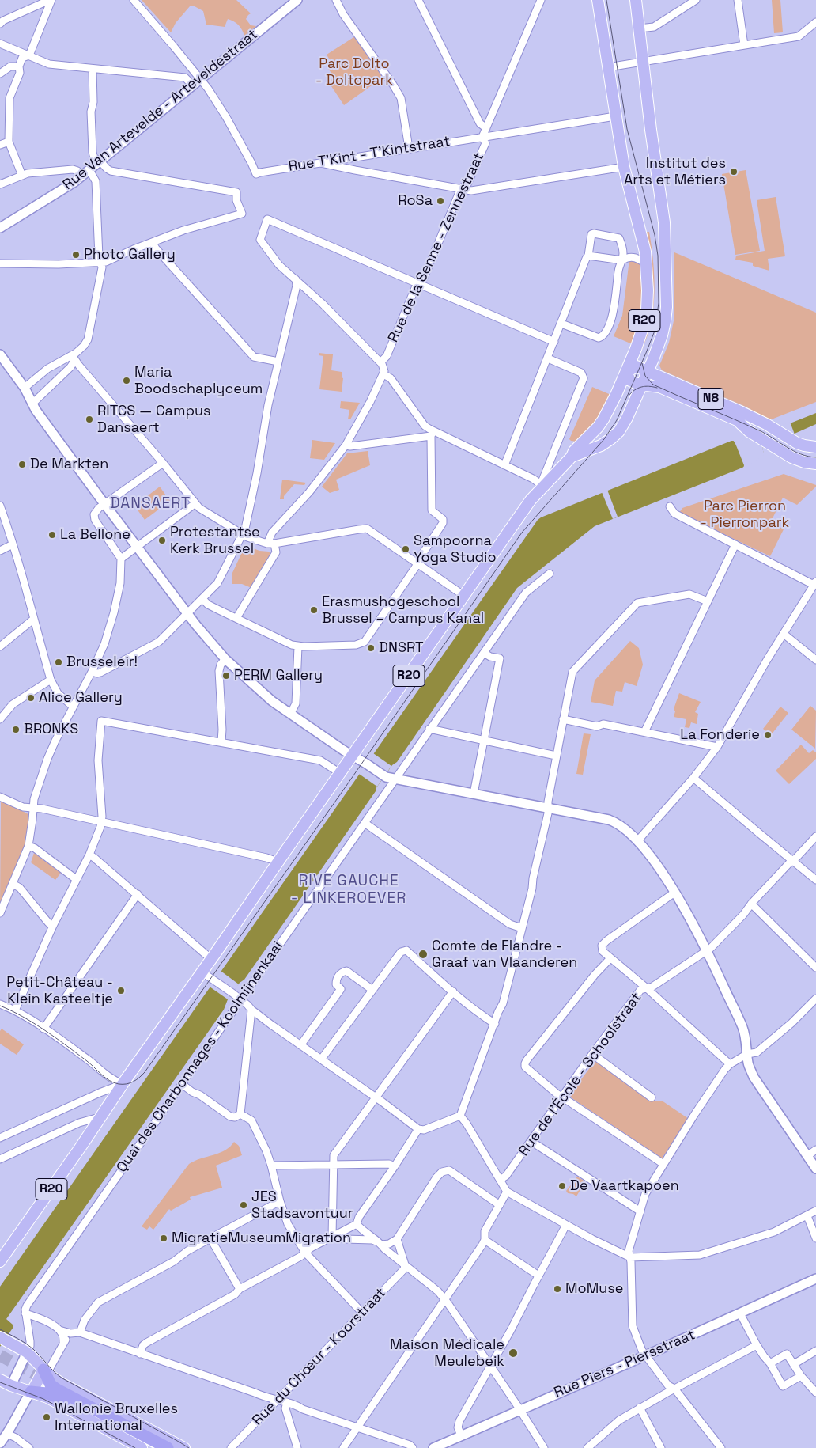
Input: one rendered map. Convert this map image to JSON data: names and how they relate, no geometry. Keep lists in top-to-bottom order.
{
  "streets": {
    "main road": ["R20", "N8"],
    "street": [
      "Rue Van Artevelde - Arteveldestraat",
      "Rue T'Kint - T'Kintstraat",
      "Rue de la Senne - Zennestraat",
      "Quai des Charbonnages - Koolmijnenkaai",
      "Rue de l'École - Schoolstraat",
      "Rue du Chœur - Koorstraat",
      "Rue Piers - Piersstraat"
    ]
  },
  "crossings": [
    ["Rue Van Artevelde - Arteveldestraat", "Rue T'Kint - T'Kintstraat"],
    ["Rue T'Kint - T'Kintstraat", "Rue de la Senne - Zennestraat"],
    ["Rue T'Kint - T'Kintstraat", "R20"],
    ["R20", "N8"]
  ],
  "districts": ["DANSAERT", "RIVE GAUCHE - LINKEROEVER"],
  "parks": ["Parc Dolto - Doltopark", "Parc Pierron - Pierronpark"],
  "places": [
    "Institut des Arts et Métiers",
    "RoSa",
    "Photo Gallery",
    "Maria Boodschaplyceum",
    "RITCS — Campus Dansaert",
    "De Markten",
    "La Bellone",
    "Protestantse Kerk Brussel",
    "Sampoorna Yoga Studio",
    "Erasmushogeschool Brussel – Campus Kanal",
    "DNSRT",
    "Brusseleir!",
    "PERM Gallery",
    "Alice Gallery",
    "BRONKS",
    "La Fonderie",
    "Comte de Flandre - Graaf van Vlaanderen",
    "Petit-Château - Klein Kasteeltje",
    "De Vaartkapoen",
    "JES Stadsavontuur",
    "MigratieMuseumMigration",
    "MoMuse",
    "Maison Médicale Meulebeik",
    "Wallonie Bruxelles International"
  ]
}
